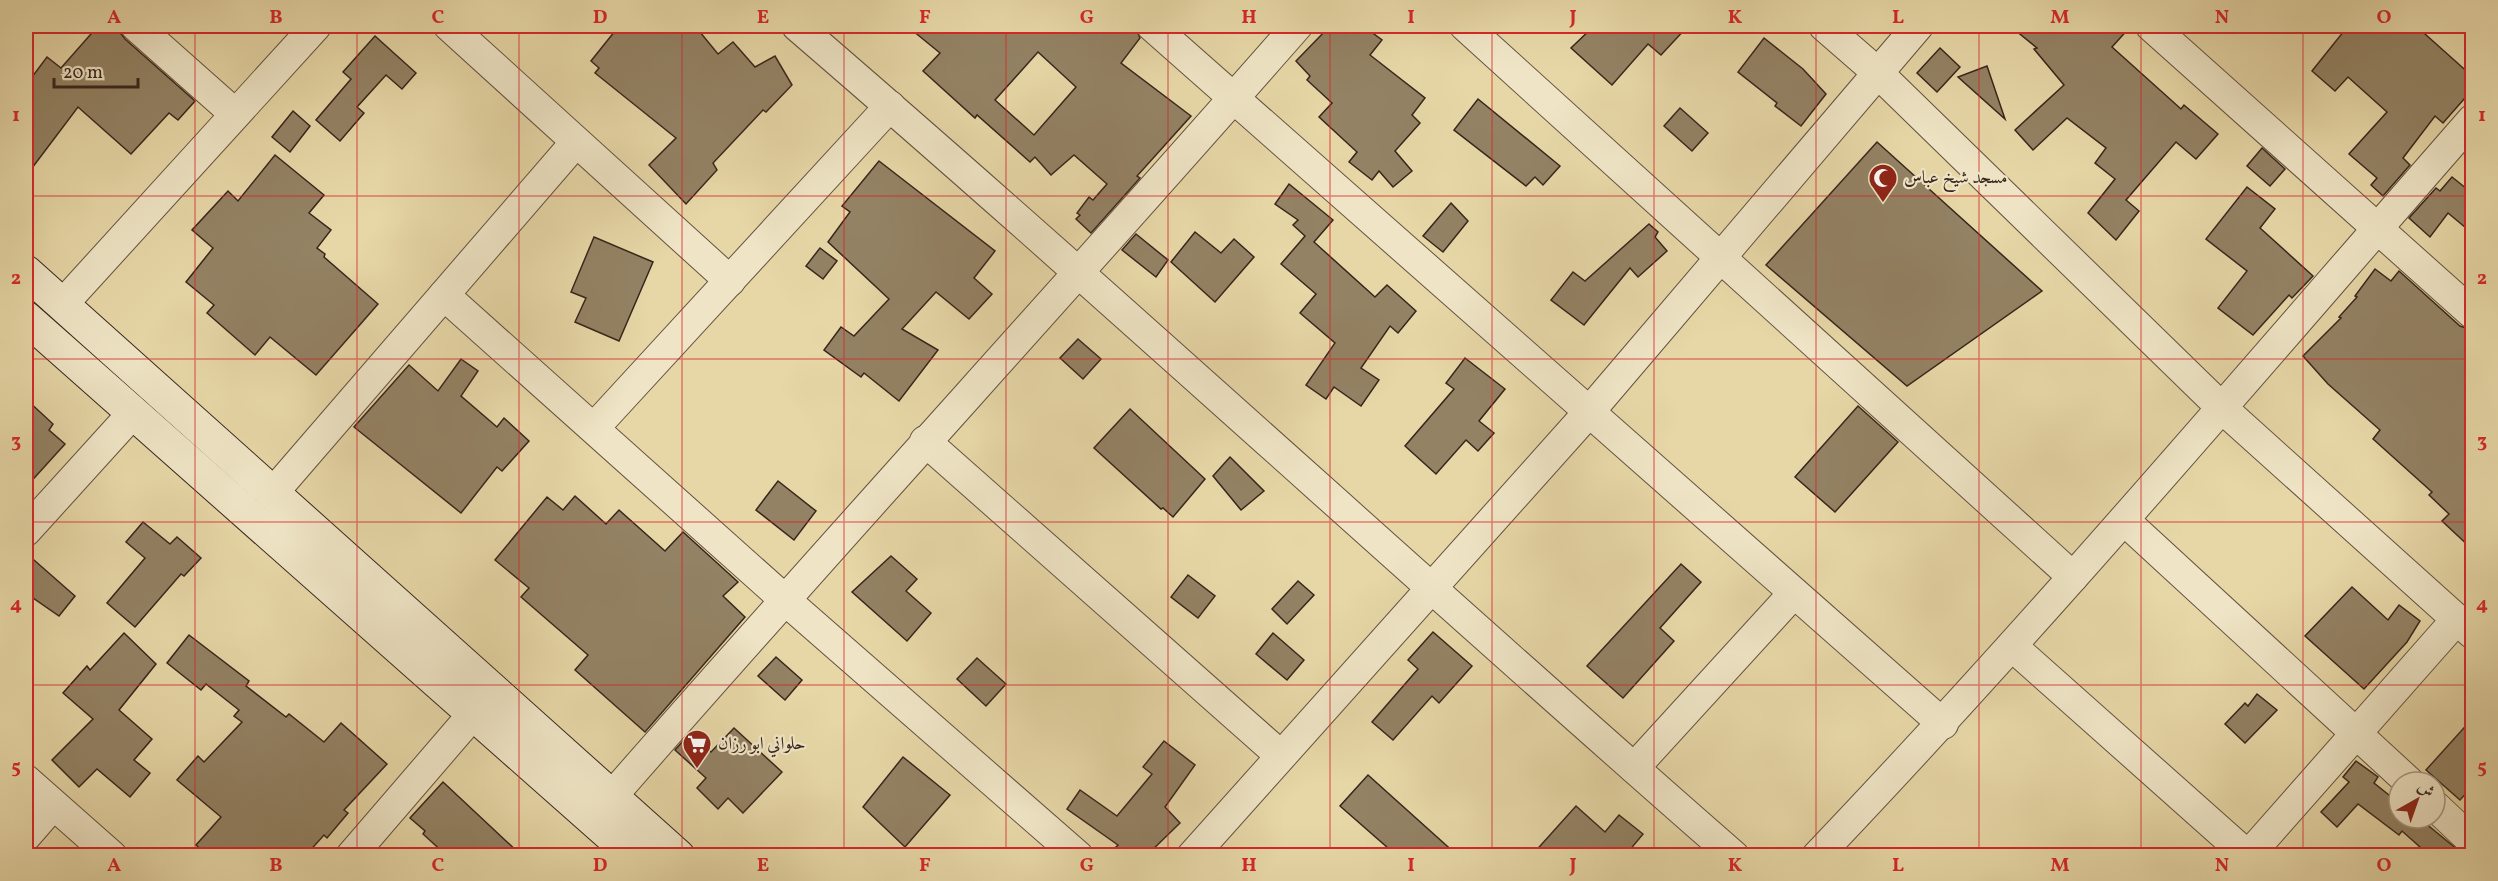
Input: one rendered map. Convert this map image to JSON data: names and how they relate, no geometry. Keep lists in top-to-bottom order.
{
  "places": {
    "mosque": ["مسجد شيخ عباس"],
    "supermarket": ["حلواني ابو رزان"]
  },
  "scale_bar": "20 m",
  "north": "top right",
  "grid": {
    "columns": [
      "A",
      "B",
      "C",
      "D",
      "E",
      "F",
      "G",
      "H",
      "I",
      "J",
      "K",
      "L",
      "M",
      "N",
      "O"
    ],
    "rows": [
      "1",
      "2",
      "3",
      "4",
      "5"
    ]
  }
}
